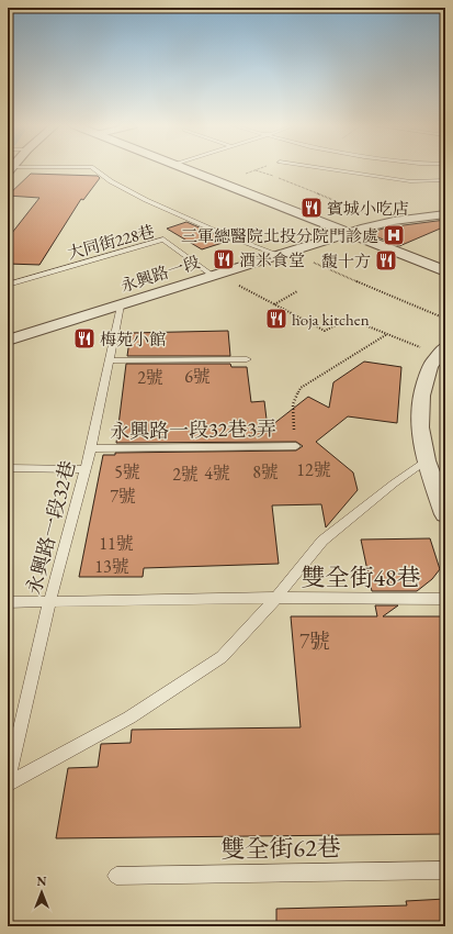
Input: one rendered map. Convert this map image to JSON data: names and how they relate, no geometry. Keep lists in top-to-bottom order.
{
  "streets": {
    "street": ["永興路一段"],
    "lane": [
      "大同街228巷",
      "永興路一段32巷3弄",
      "永興路一段32巷",
      "雙全街48巷",
      "雙全街62巷"
    ]
  },
  "crossings": [
    ["大同街228巷", "永興路一段"],
    ["永興路一段", "永興路一段32巷"],
    ["永興路一段32巷3弄", "永興路一段32巷"],
    ["永興路一段32巷", "雙全街48巷"]
  ],
  "places": {
    "restaurant": [
      "賓城小吃店",
      "酒米食堂",
      "馥十方",
      "hoja kitchen",
      "梅苑小館"
    ],
    "hospital": ["三軍總醫院北投分院門診處"]
  },
  "house_numbers": [
    "6號",
    "2號",
    "12號",
    "5號",
    "8號",
    "4號",
    "2號",
    "7號",
    "11號",
    "13號",
    "7號"
  ],
  "north": "top"
}
